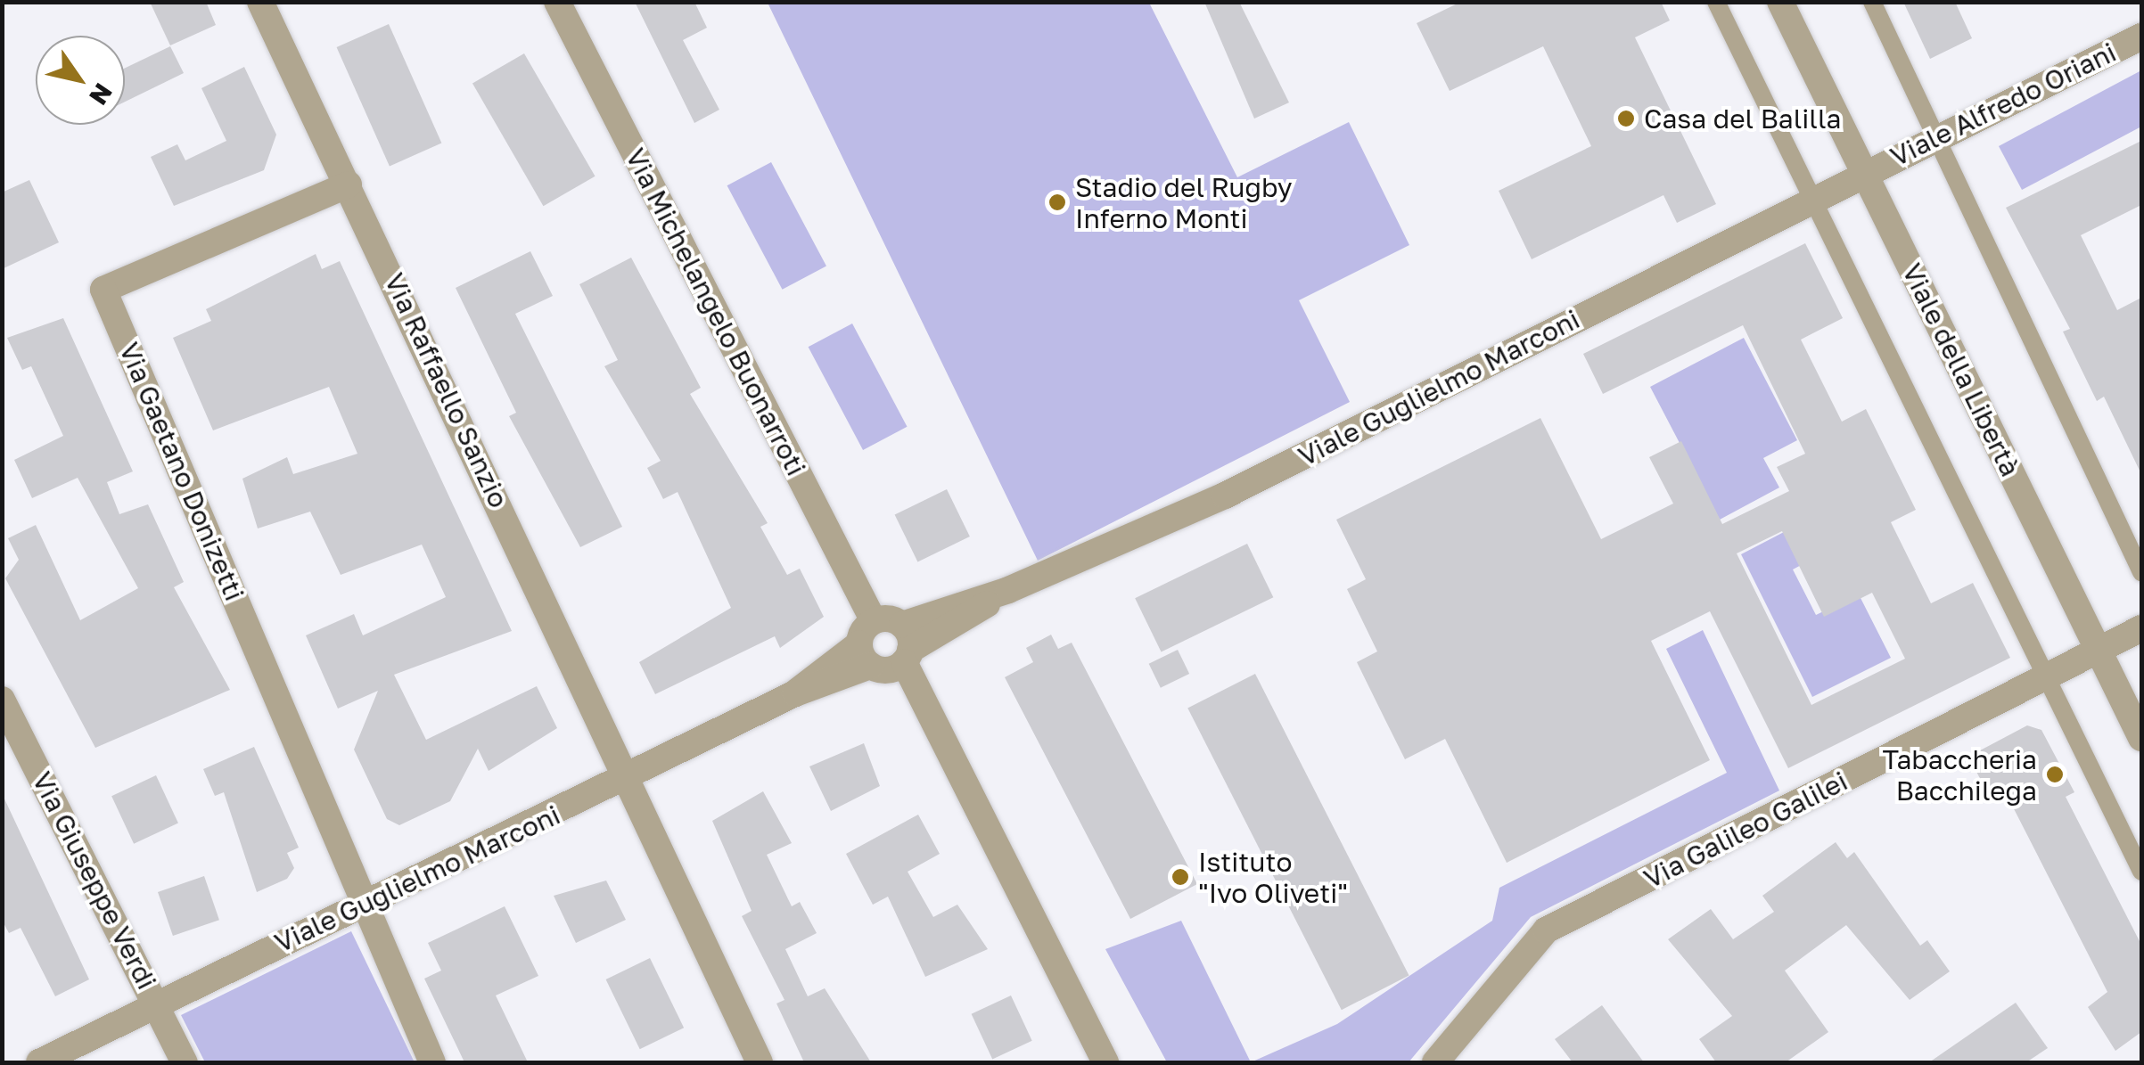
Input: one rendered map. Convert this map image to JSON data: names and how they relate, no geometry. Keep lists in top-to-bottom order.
{
  "streets": {
    "street": [
      "Viale Alfredo Oriani",
      "Via Michelangelo Buonarroti",
      "Viale della Libertà",
      "Viale Guglielmo Marconi",
      "Via Raffaello Sanzio",
      "Via Gaetano Donizetti",
      "Via Galileo Galilei",
      "Via Giuseppe Verdi"
    ]
  },
  "crossings": [
    ["Viale Alfredo Oriani", "Viale della Libertà"],
    ["Viale Alfredo Oriani", "Viale Guglielmo Marconi"],
    ["Via Michelangelo Buonarroti", "Viale Guglielmo Marconi"],
    ["Viale della Libertà", "Viale Guglielmo Marconi"],
    ["Viale della Libertà", "Via Galileo Galilei"],
    ["Viale Guglielmo Marconi", "Via Raffaello Sanzio"],
    ["Viale Guglielmo Marconi", "Via Gaetano Donizetti"],
    ["Viale Guglielmo Marconi", "Via Giuseppe Verdi"],
    ["Via Raffaello Sanzio", "Via Gaetano Donizetti"]
  ],
  "places": [
    "Casa del Balilla",
    "Stadio del Rugby Inferno Monti",
    "Tabaccheria Bacchilega",
    "Istituto \"Ivo Oliveti\""
  ],
  "north": "bottom right"
}
